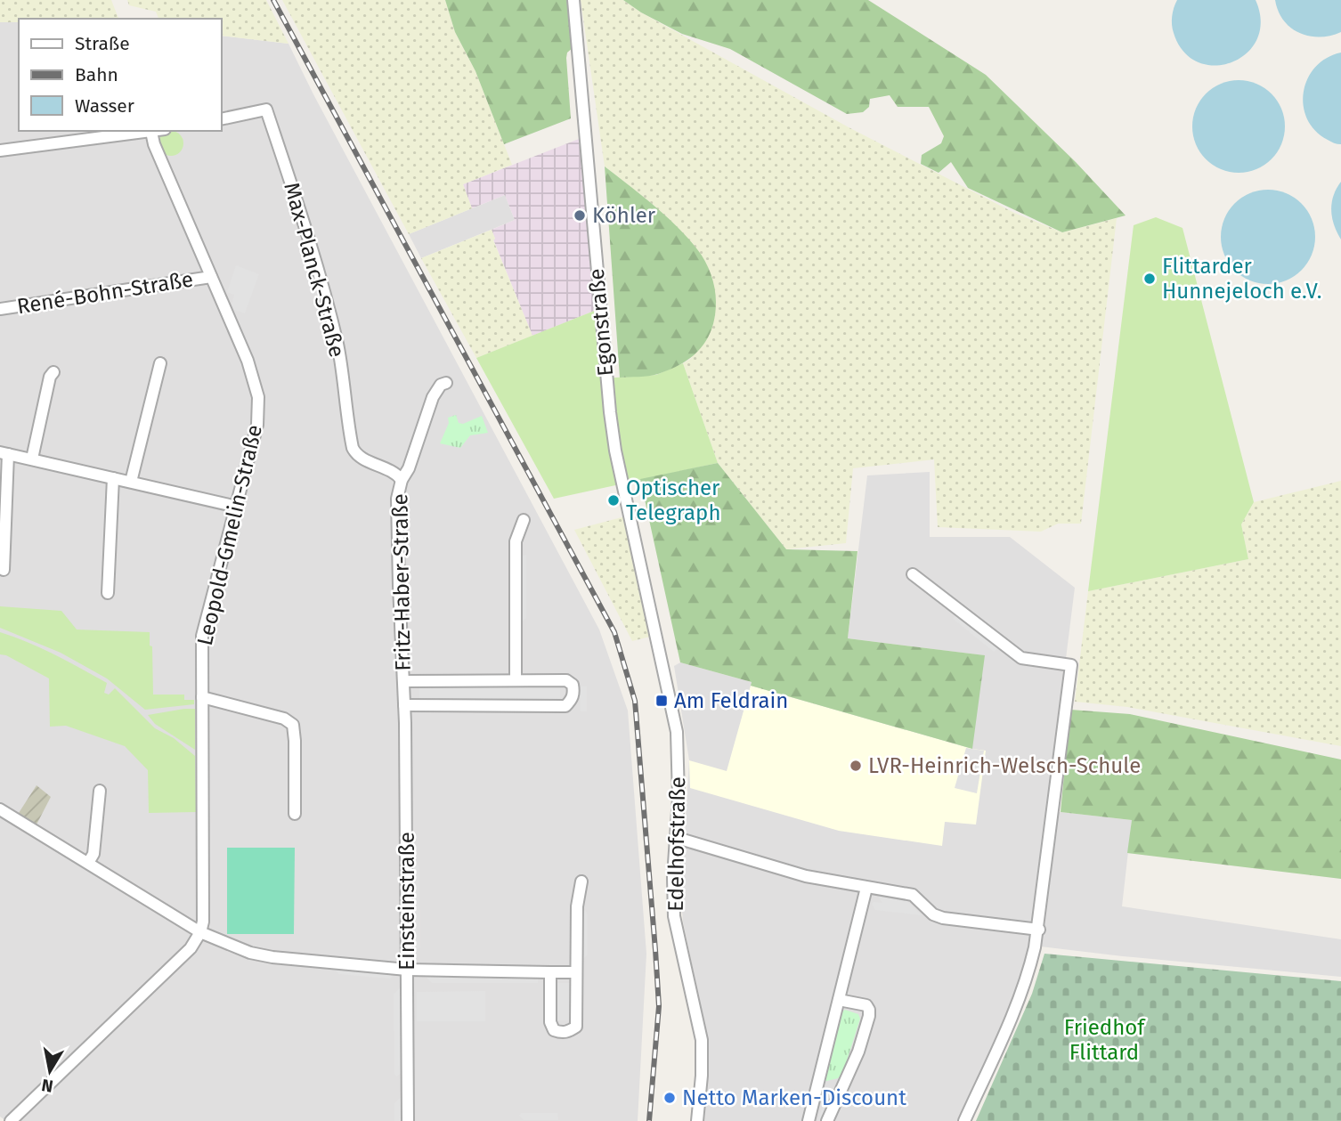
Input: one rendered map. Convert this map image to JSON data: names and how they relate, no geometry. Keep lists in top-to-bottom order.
{
  "streets": {
    "street": [
      "Max-Planck-Straße",
      "René-Bohn-Straße",
      "Egonstraße",
      "Leopold-Gmelin-Straße",
      "Fritz-Haber-Straße",
      "Edelhofstraße",
      "Einsteinstraße"
    ]
  },
  "crossings": [
    ["Max-Planck-Straße", "Fritz-Haber-Straße"],
    ["René-Bohn-Straße", "Leopold-Gmelin-Straße"],
    ["Egonstraße", "Edelhofstraße"],
    ["Fritz-Haber-Straße", "Einsteinstraße"]
  ],
  "parks": ["Friedhof Flittard"],
  "places": {
    "other": [
      "Köhler",
      "Flittarder Hunnejeloch e.V.",
      "Optischer Telegraph",
      "LVR-Heinrich-Welsch-Schule",
      "Netto Marken-Discount"
    ],
    "transit": ["Am Feldrain"]
  },
  "legend": ["Straße", "Bahn", "Wasser"],
  "north": "bottom"
}
